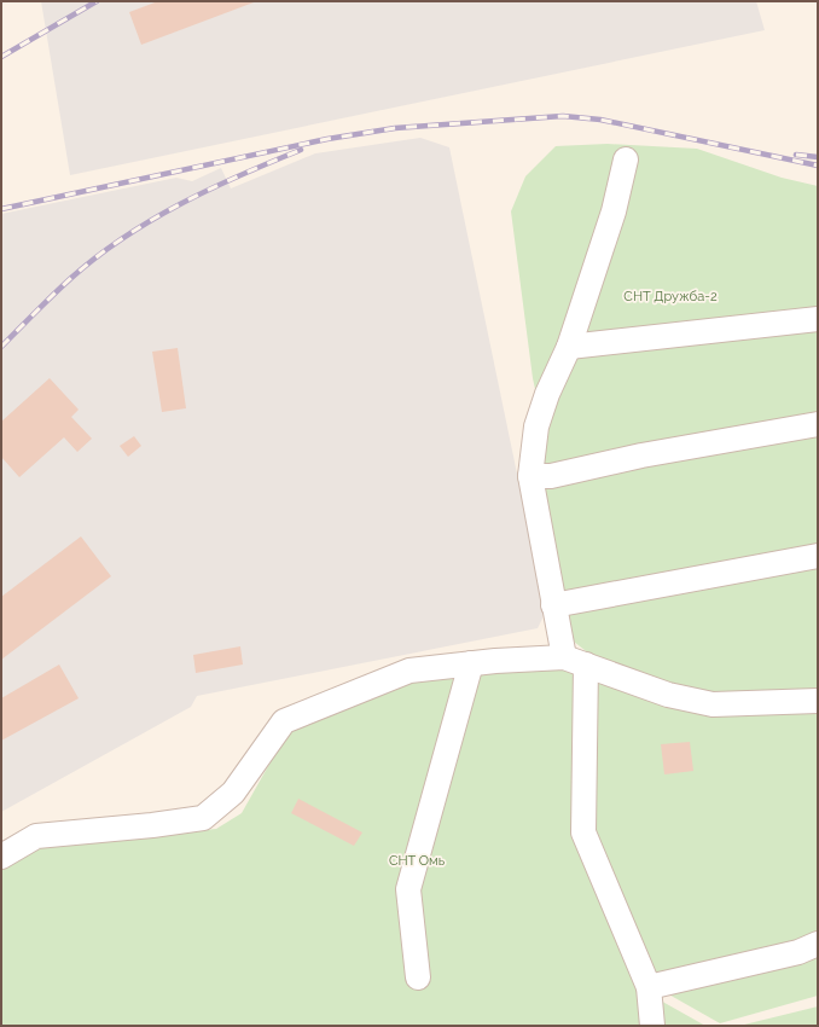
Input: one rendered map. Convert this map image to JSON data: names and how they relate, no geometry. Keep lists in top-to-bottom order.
{
  "parks": ["СНТ Дружба-2", "СНТ Омь"]
}
